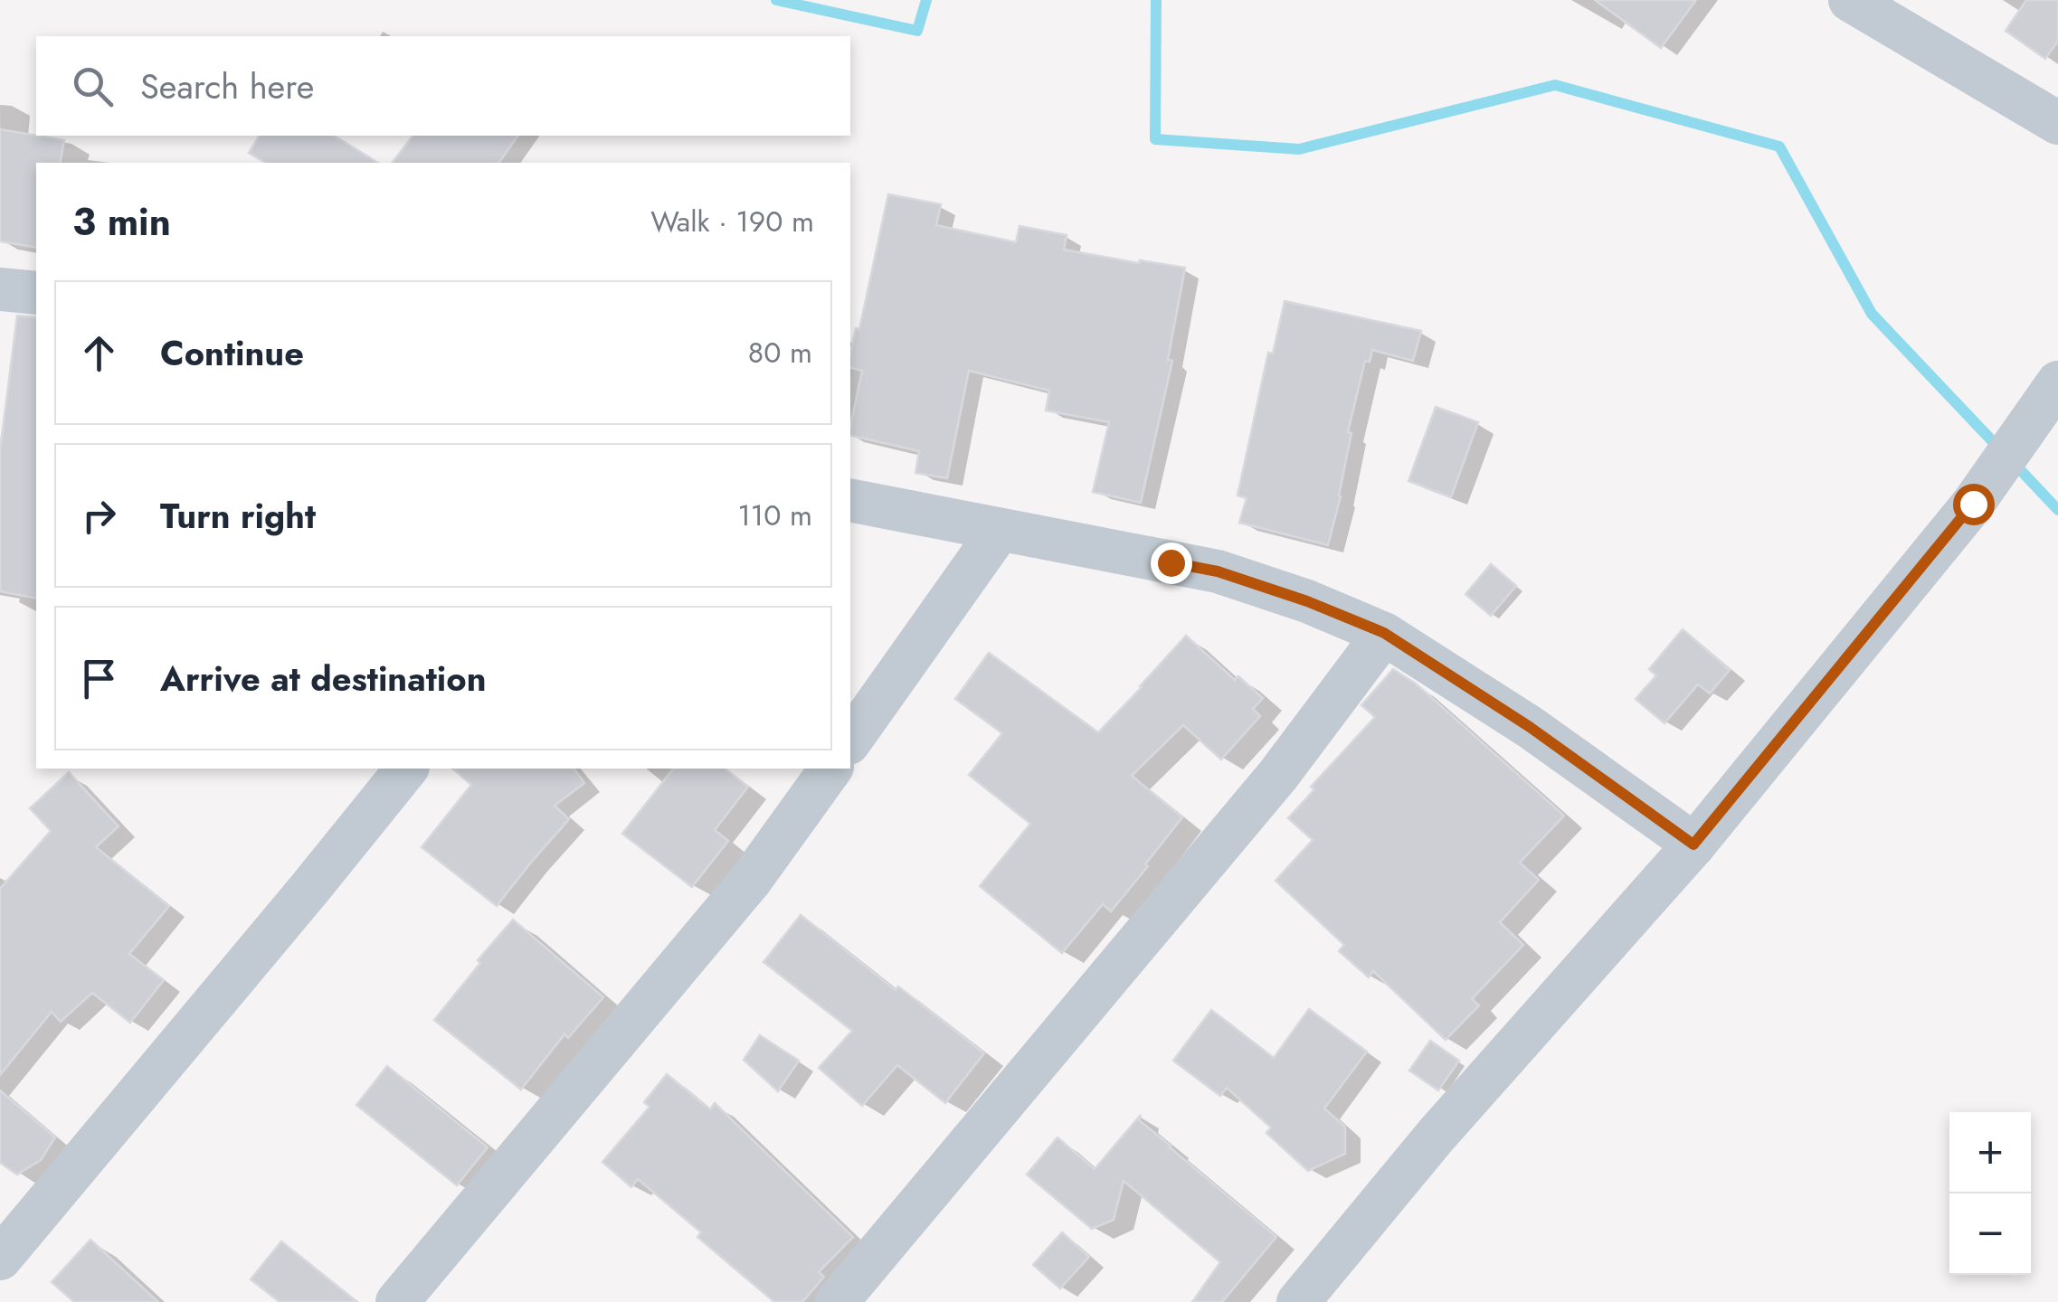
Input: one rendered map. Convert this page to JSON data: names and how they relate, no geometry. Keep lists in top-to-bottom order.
{
  "page": {
    "search": "Search here",
    "heading": ["3 min", "Walk · 190 m"],
    "list": [
      ["Continue", "80 m"],
      ["Turn right", "110 m"],
      "Arrive at destination"
    ],
    "map_buttons": ["+", "−"]
  }
}
